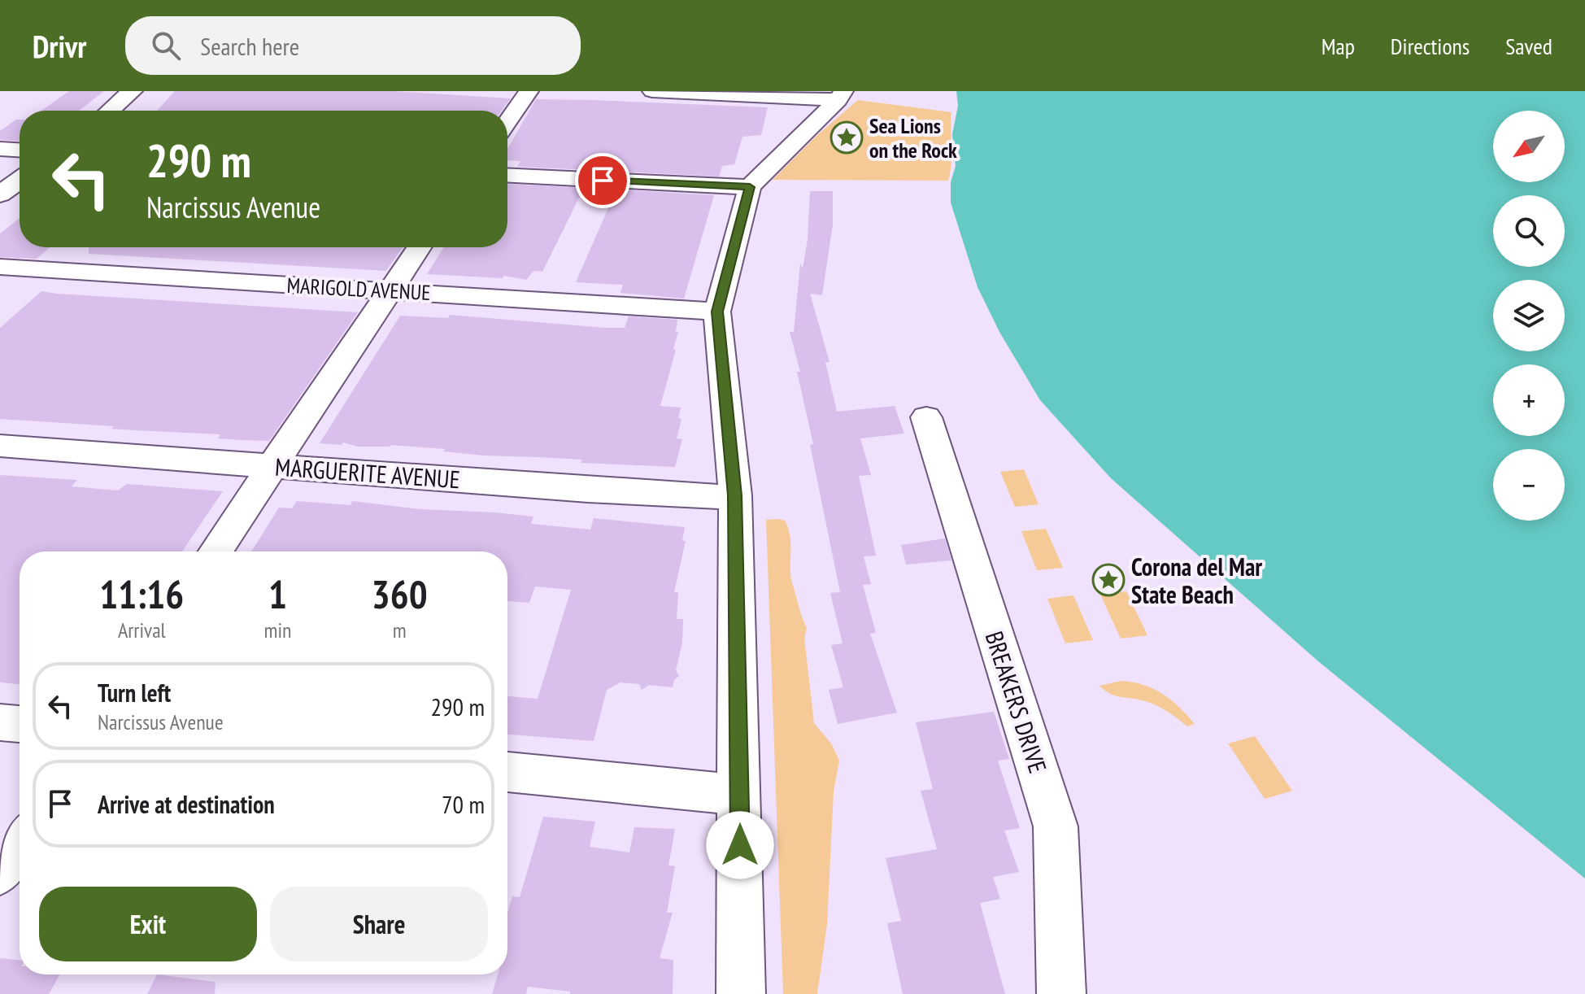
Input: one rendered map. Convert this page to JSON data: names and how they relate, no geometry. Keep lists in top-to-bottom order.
{
  "streets": {
    "street": ["MARIGOLD AVENUE", "MARGUERITE AVENUE", "BREAKERS DRIVE"]
  },
  "places": {
    "place": ["Sea Lions on the Rock", "Corona del Mar State Beach"]
  },
  "north": "bottom left",
  "page": {
    "header": "Drivr",
    "search": "Search here",
    "nav": ["Map", "Directions", "Saved"],
    "map_buttons": ["+", "−"],
    "turn": ["290 m", "Narcissus Avenue"],
    "eta": [
      "11:16",
      "Arrival",
      "1",
      "min",
      "360",
      "m"
    ],
    "list": [
      {
        "name": "Turn left",
        "note": "Narcissus Avenue",
        "value": "290 m"
      },
      {
        "name": "Arrive at destination",
        "value": "70 m"
      }
    ],
    "buttons": ["Exit", "Share"]
  }
}
